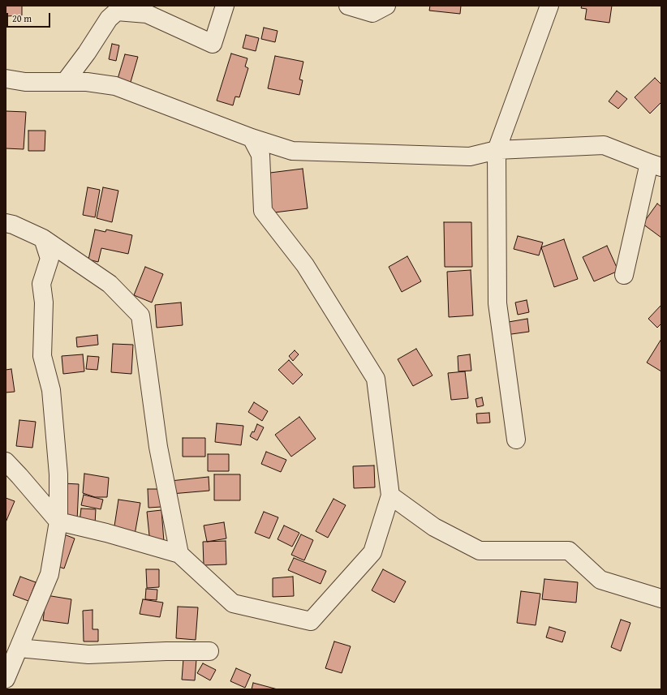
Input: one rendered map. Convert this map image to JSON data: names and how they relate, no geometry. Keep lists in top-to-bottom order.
{
  "scale_bar": "20 m"
}
